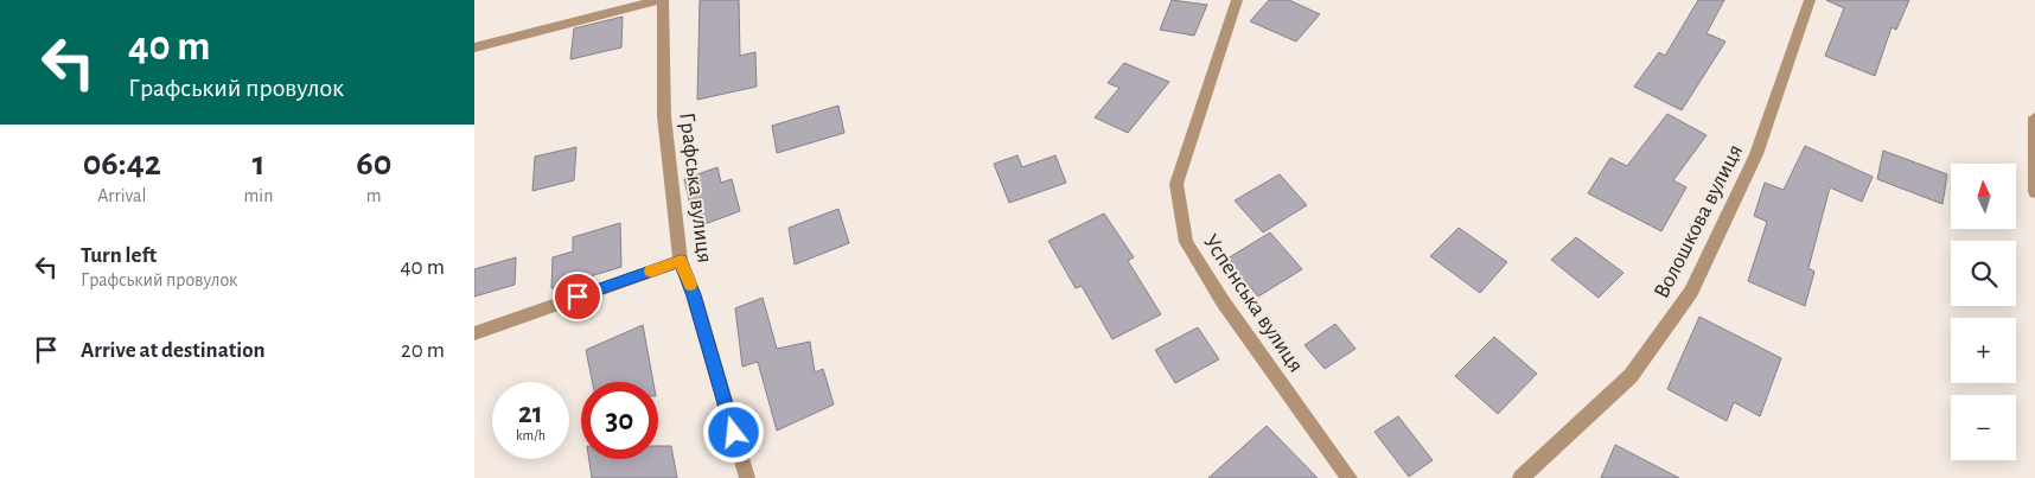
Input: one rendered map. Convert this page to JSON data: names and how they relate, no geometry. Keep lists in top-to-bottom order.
{
  "streets": {
    "street": ["Графська вулиця", "Волошкова вулиця", "Успенська вулиця"]
  },
  "north": "top",
  "page": {
    "turn": ["40 m", "Графський провулок"],
    "eta": [
      "06:42",
      "Arrival",
      "1",
      "min",
      "60",
      "m"
    ],
    "map_buttons": ["+", "−"],
    "list": [
      {
        "name": "Turn left",
        "note": "Графський провулок",
        "value": "40 m"
      },
      {
        "name": "Arrive at destination",
        "value": "20 m"
      }
    ],
    "speed": "21 km/h",
    "limit": "30"
  }
}
